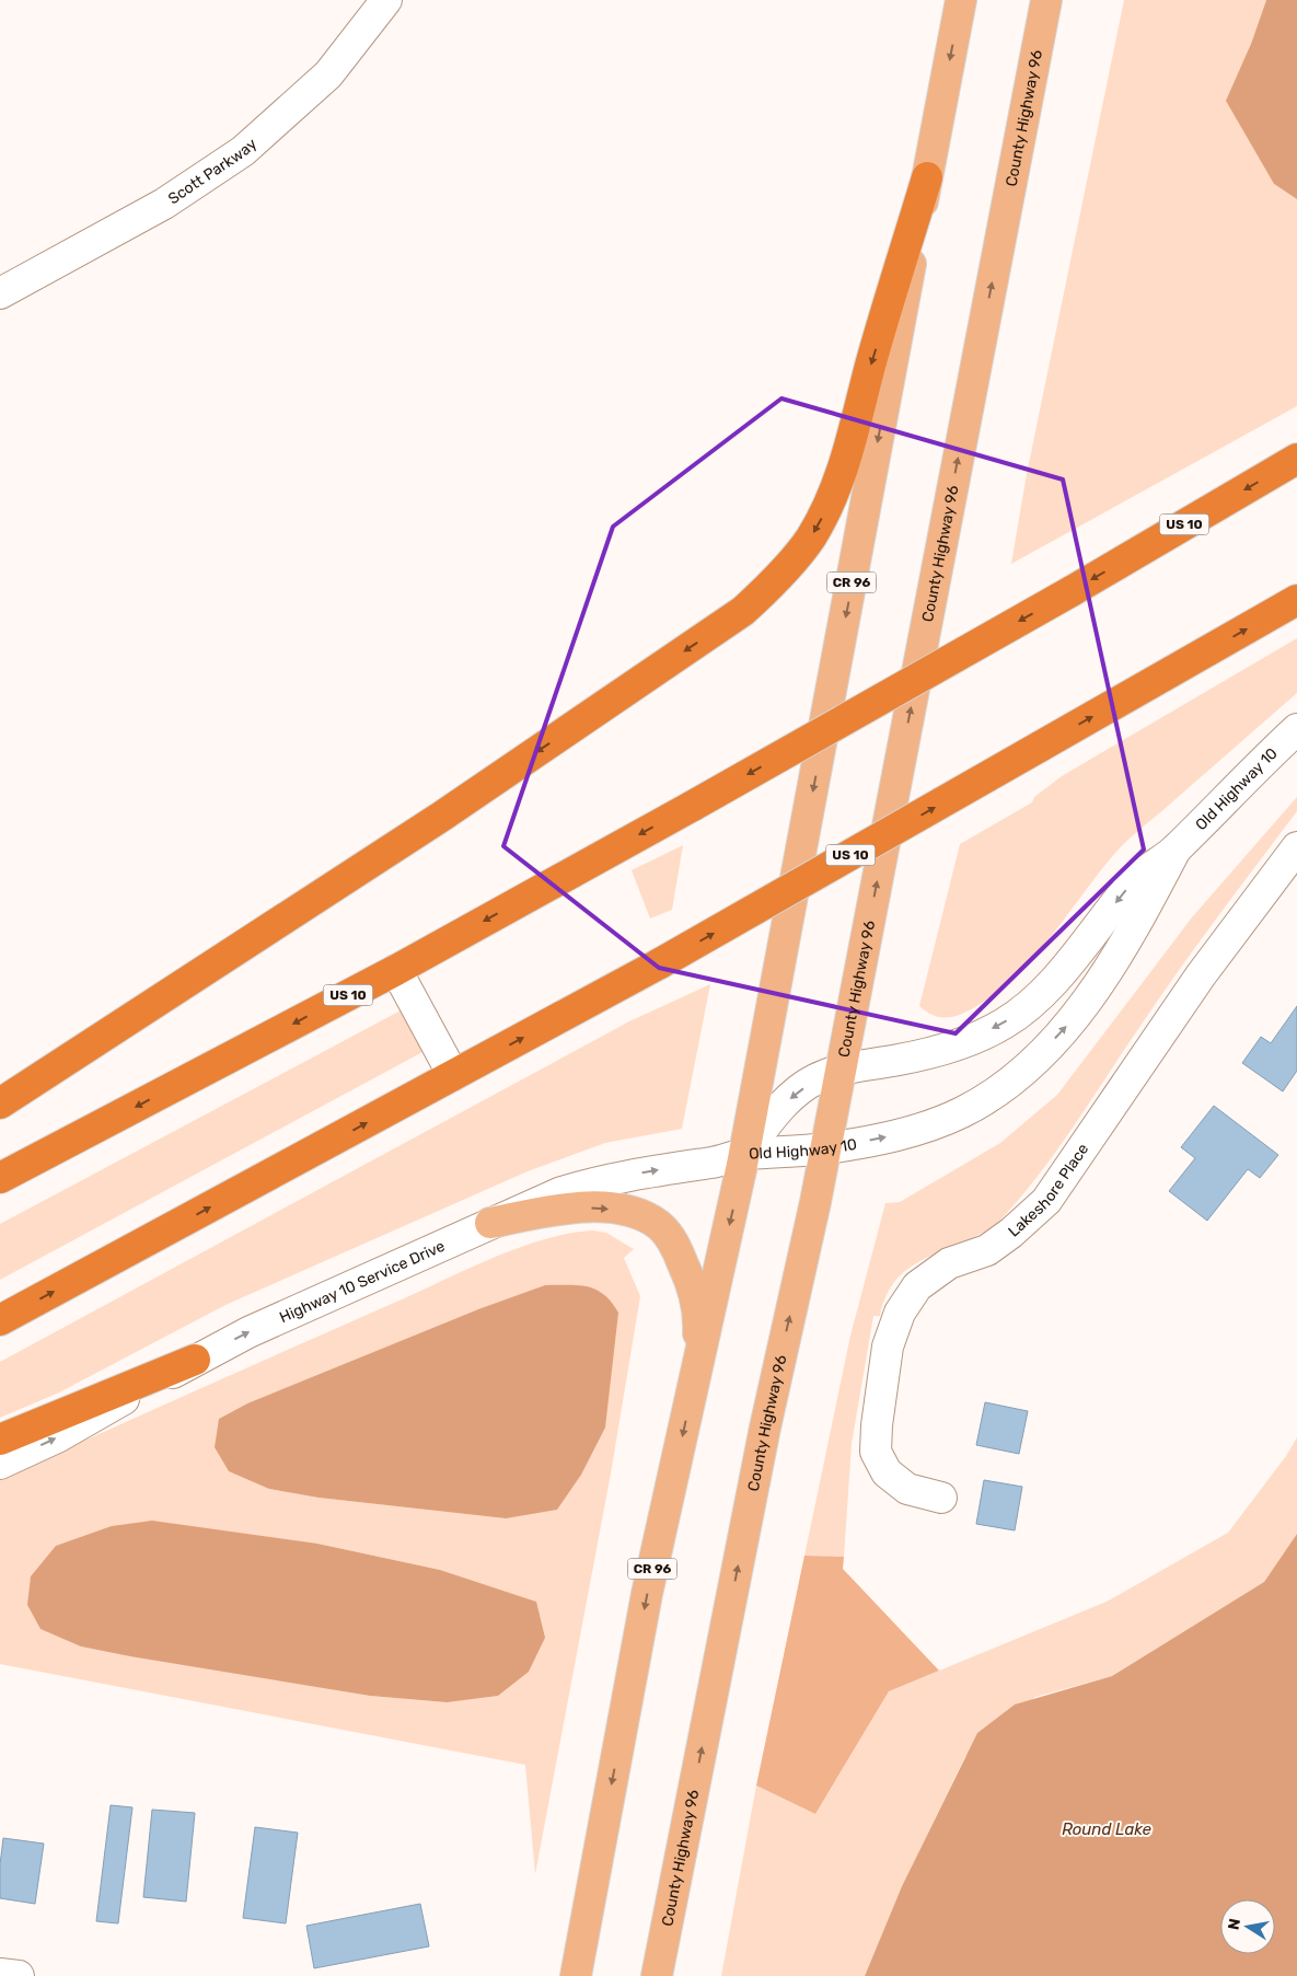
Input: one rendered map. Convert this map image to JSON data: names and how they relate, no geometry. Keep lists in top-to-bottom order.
{
  "streets": {
    "highway": ["US 10"],
    "main road": ["County Highway 96", "CR 96"],
    "street": [
      "Scott Parkway",
      "Old Highway 10",
      "Lakeshore Place",
      "Highway 10 Service Drive"
    ]
  },
  "crossings": [
    ["County Highway 96", "Old Highway 10"],
    ["CR 96", "Old Highway 10"],
    ["CR 96", "Highway 10 Service Drive"],
    ["Old Highway 10", "Highway 10 Service Drive"]
  ],
  "one_way": ["Highway 10 Service Drive"],
  "water": ["Round Lake"],
  "north": "left"
}
